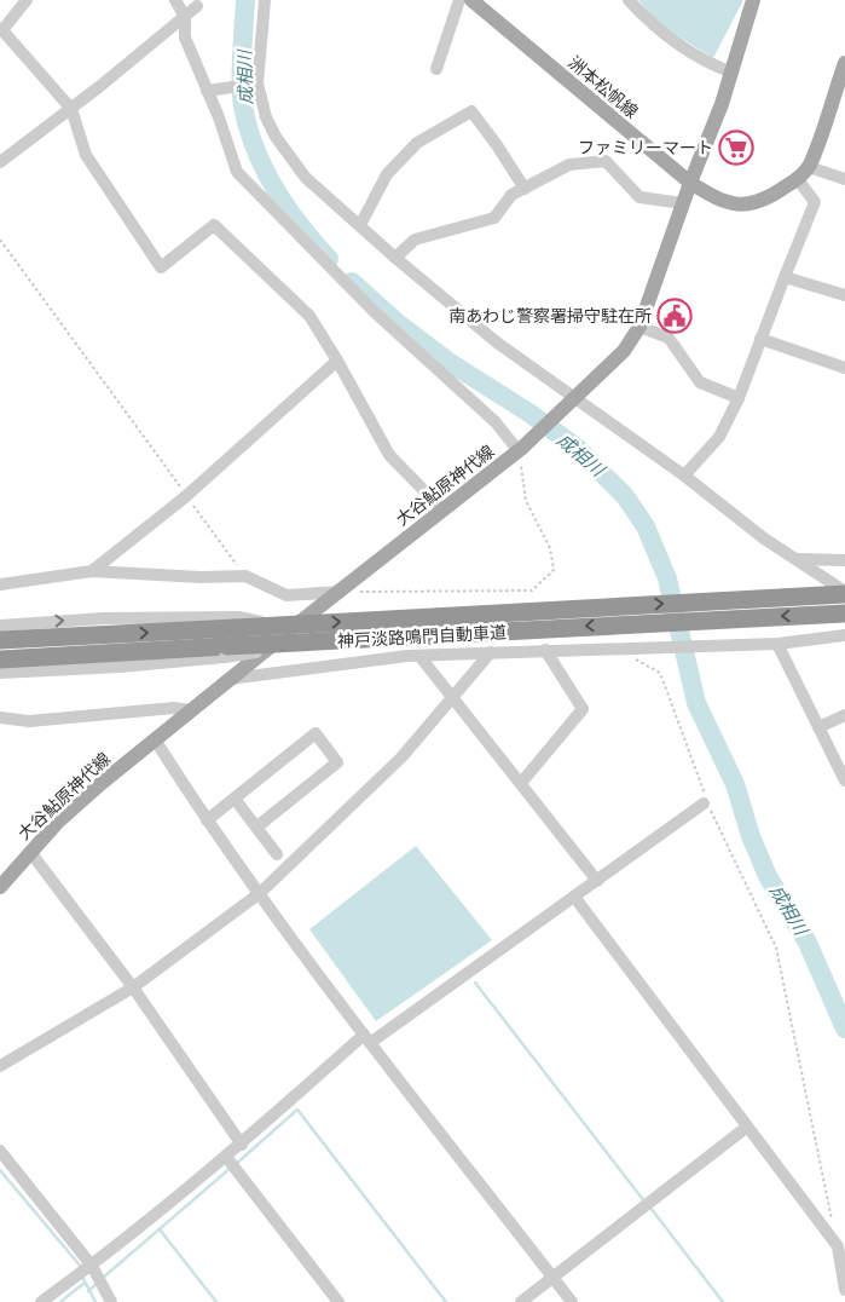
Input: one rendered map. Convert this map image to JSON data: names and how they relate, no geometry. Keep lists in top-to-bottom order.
{
  "streets": {
    "highway": ["神戸淡路鳴門自動車道"],
    "main road": ["洲本松帆線", "大谷鮎原神代線"]
  },
  "crossings": [
    ["洲本松帆線", "大谷鮎原神代線"]
  ],
  "water": ["成相川"],
  "places": {
    "supermarket": ["ファミリーマート"],
    "public building": ["南あわじ警察署掃守駐在所"]
  }
}
